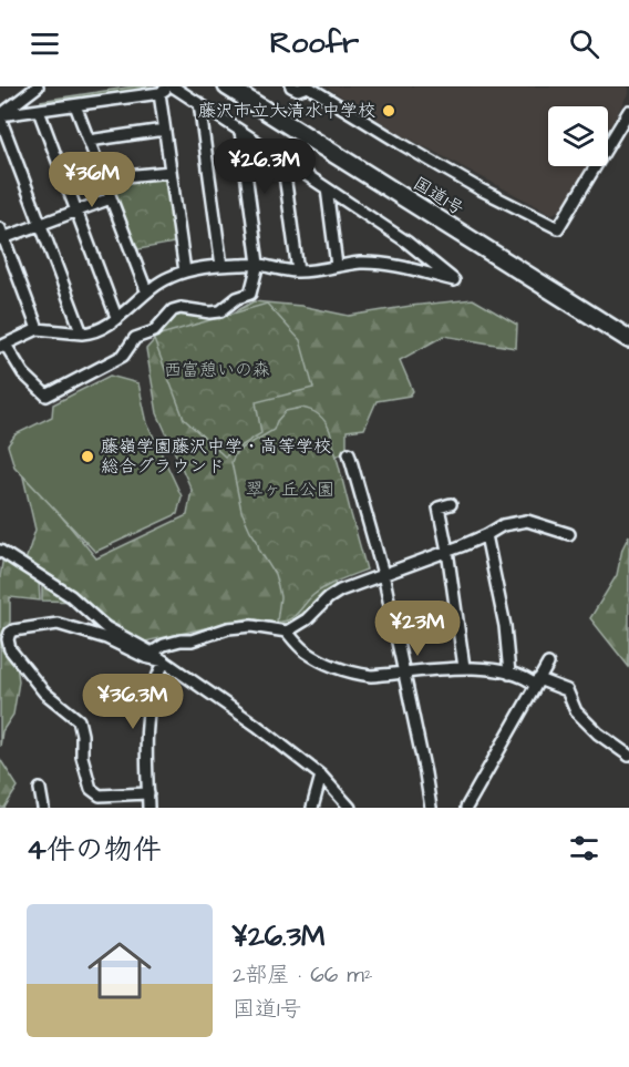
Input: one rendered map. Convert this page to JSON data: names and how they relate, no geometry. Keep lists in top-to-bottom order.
{
  "streets": {
    "highway": ["国道1号"]
  },
  "parks": ["西富憩いの森", "翠ヶ丘公園"],
  "places": ["藤沢市立大清水中学校", "藤嶺学園藤沢中学・高等学校 総合グラウンド"],
  "page": {
    "header": "Roofr",
    "price": [
      "¥26.3M",
      "¥36M",
      "¥23M",
      "¥36.3M"
    ],
    "heading": "4件の物件",
    "list": [
      {
        "name": "¥26.3M",
        "note": "2部屋 · 66 m² · 国道1号"
      }
    ]
  }
}
